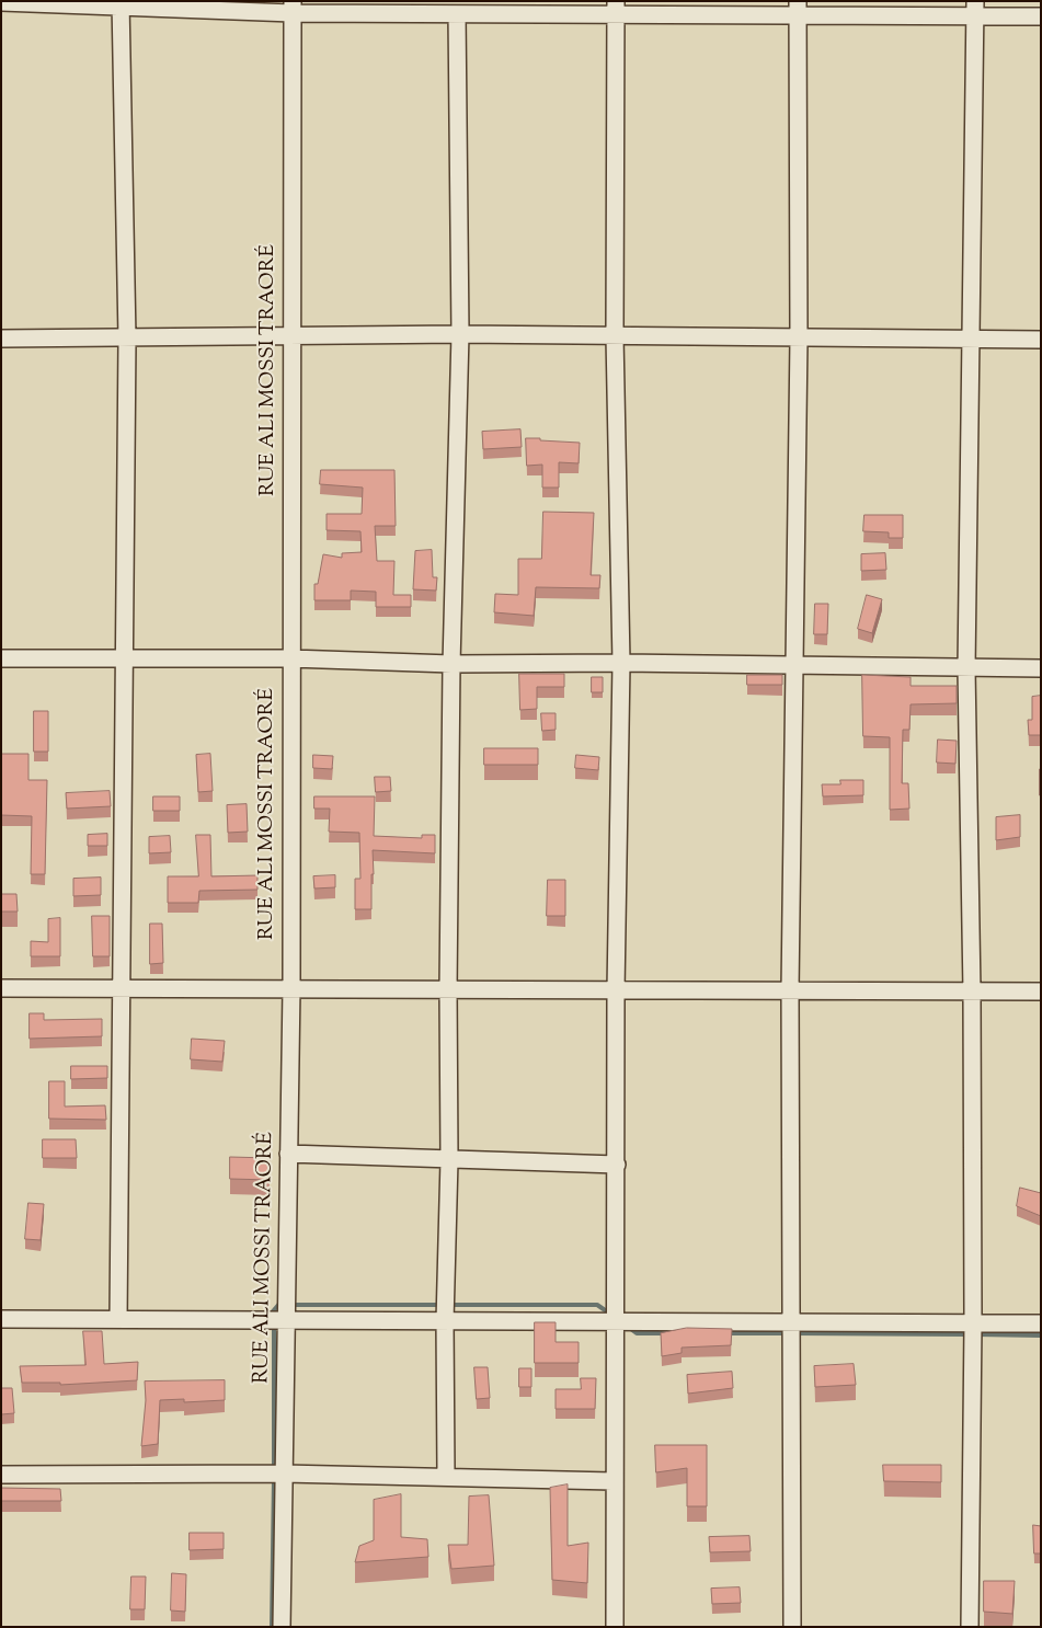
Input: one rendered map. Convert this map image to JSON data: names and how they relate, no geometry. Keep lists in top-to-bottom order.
{
  "streets": {
    "street": ["RUE ALI MOSSI TRAORÉ"]
  }
}
